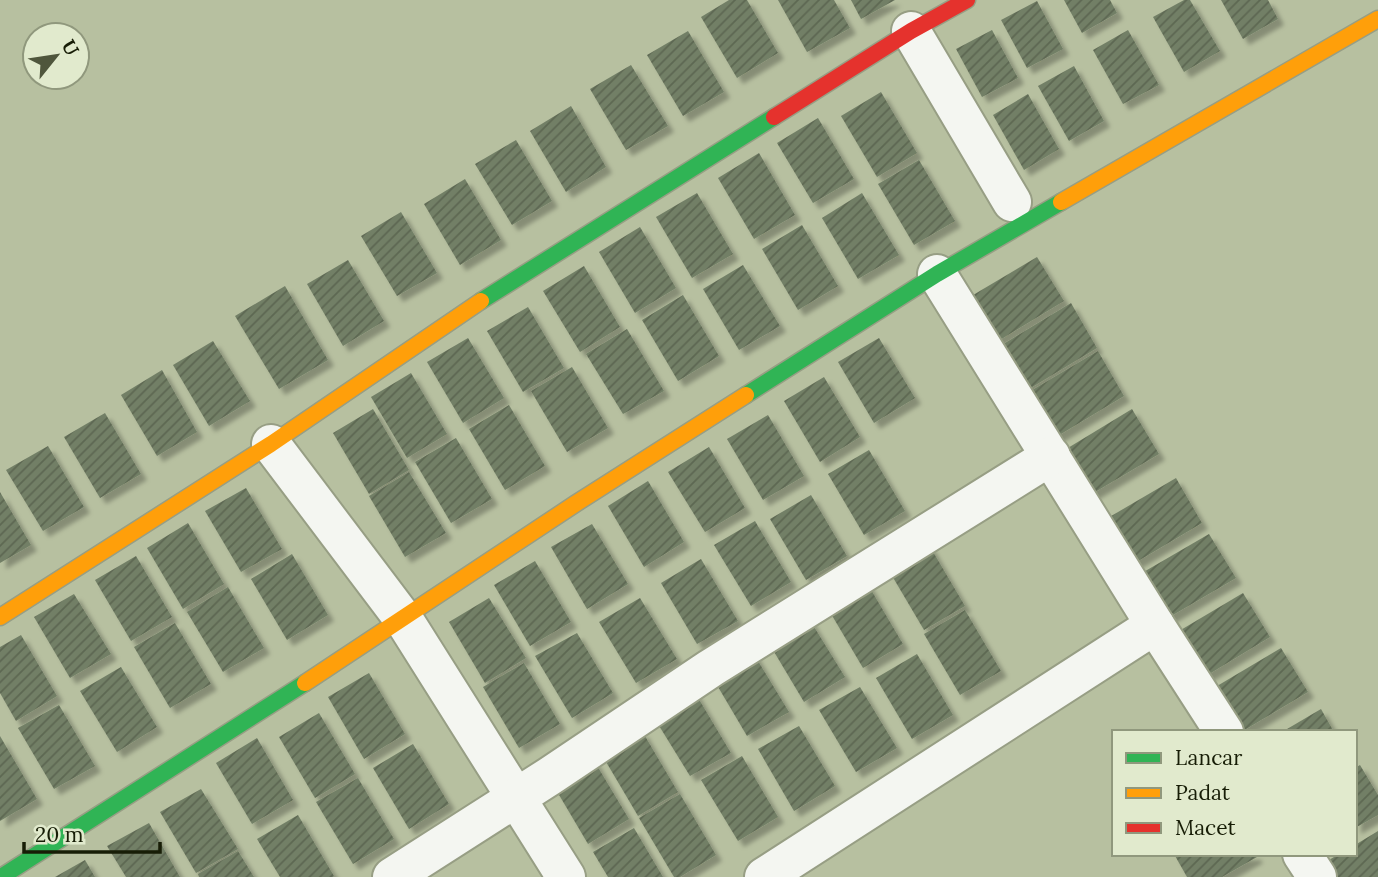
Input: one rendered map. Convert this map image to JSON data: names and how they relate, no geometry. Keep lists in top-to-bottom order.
{
  "legend": ["Lancar", "Padat", "Macet"],
  "scale_bar": "20 m",
  "north": "top right"
}
